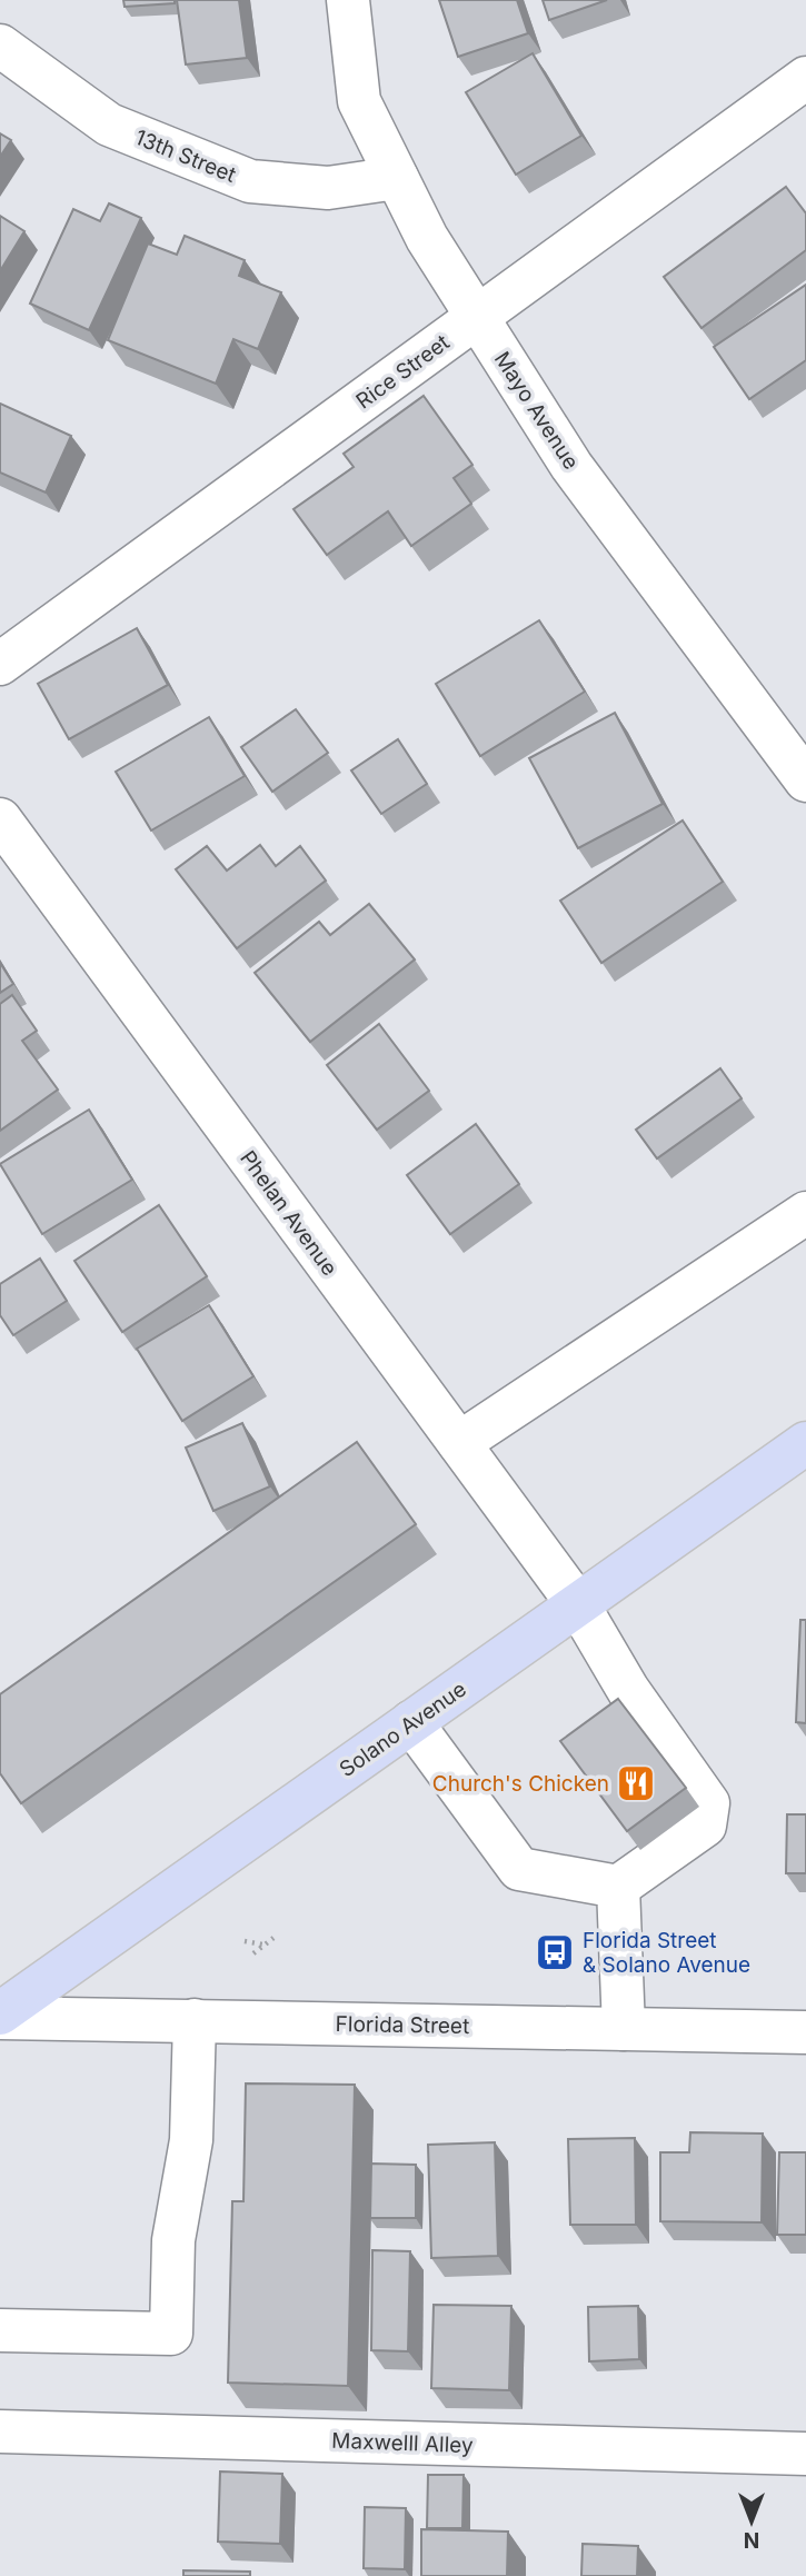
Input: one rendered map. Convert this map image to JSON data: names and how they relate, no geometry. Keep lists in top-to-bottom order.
{
  "streets": {
    "main road": ["Solano Avenue"],
    "street": [
      "13th Street",
      "Rice Street",
      "Mayo Avenue",
      "Phelan Avenue",
      "Florida Street",
      "Maxwelll Alley"
    ]
  },
  "crossings": [
    ["13th Street", "Mayo Avenue"],
    ["Rice Street", "Mayo Avenue"],
    ["Phelan Avenue", "Solano Avenue"],
    ["Solano Avenue", "Florida Street"]
  ],
  "places": {
    "restaurant": ["Church's Chicken"],
    "bus stop": ["Florida Street & Solano Avenue"]
  },
  "north": "bottom"
}
